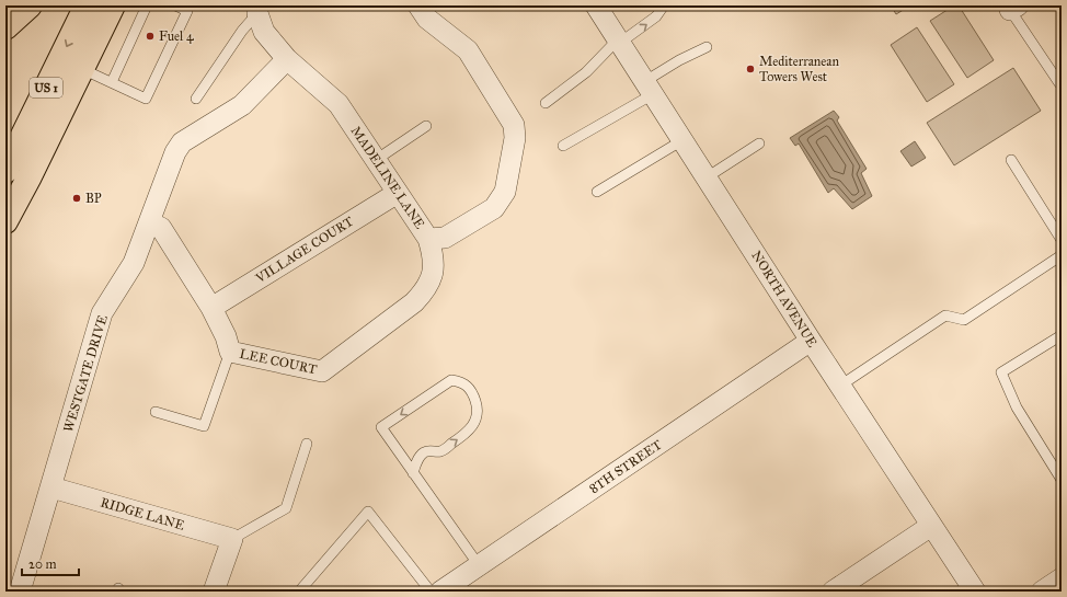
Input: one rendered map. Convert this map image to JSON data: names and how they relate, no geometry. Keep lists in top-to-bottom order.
{
  "streets": {
    "main road": ["US 1"],
    "street": [
      "MADELINE LANE",
      "VILLAGE COURT",
      "NORTH AVENUE",
      "LEE COURT",
      "WESTGATE DRIVE",
      "8TH STREET",
      "RIDGE LANE"
    ]
  },
  "crossings": [
    ["MADELINE LANE", "VILLAGE COURT"],
    ["MADELINE LANE", "LEE COURT"],
    ["MADELINE LANE", "WESTGATE DRIVE"],
    ["NORTH AVENUE", "8TH STREET"],
    ["WESTGATE DRIVE", "RIDGE LANE"]
  ],
  "places": ["Fuel 4", "Mediterranean Towers West", "BP"],
  "scale_bar": "20 m"
}
